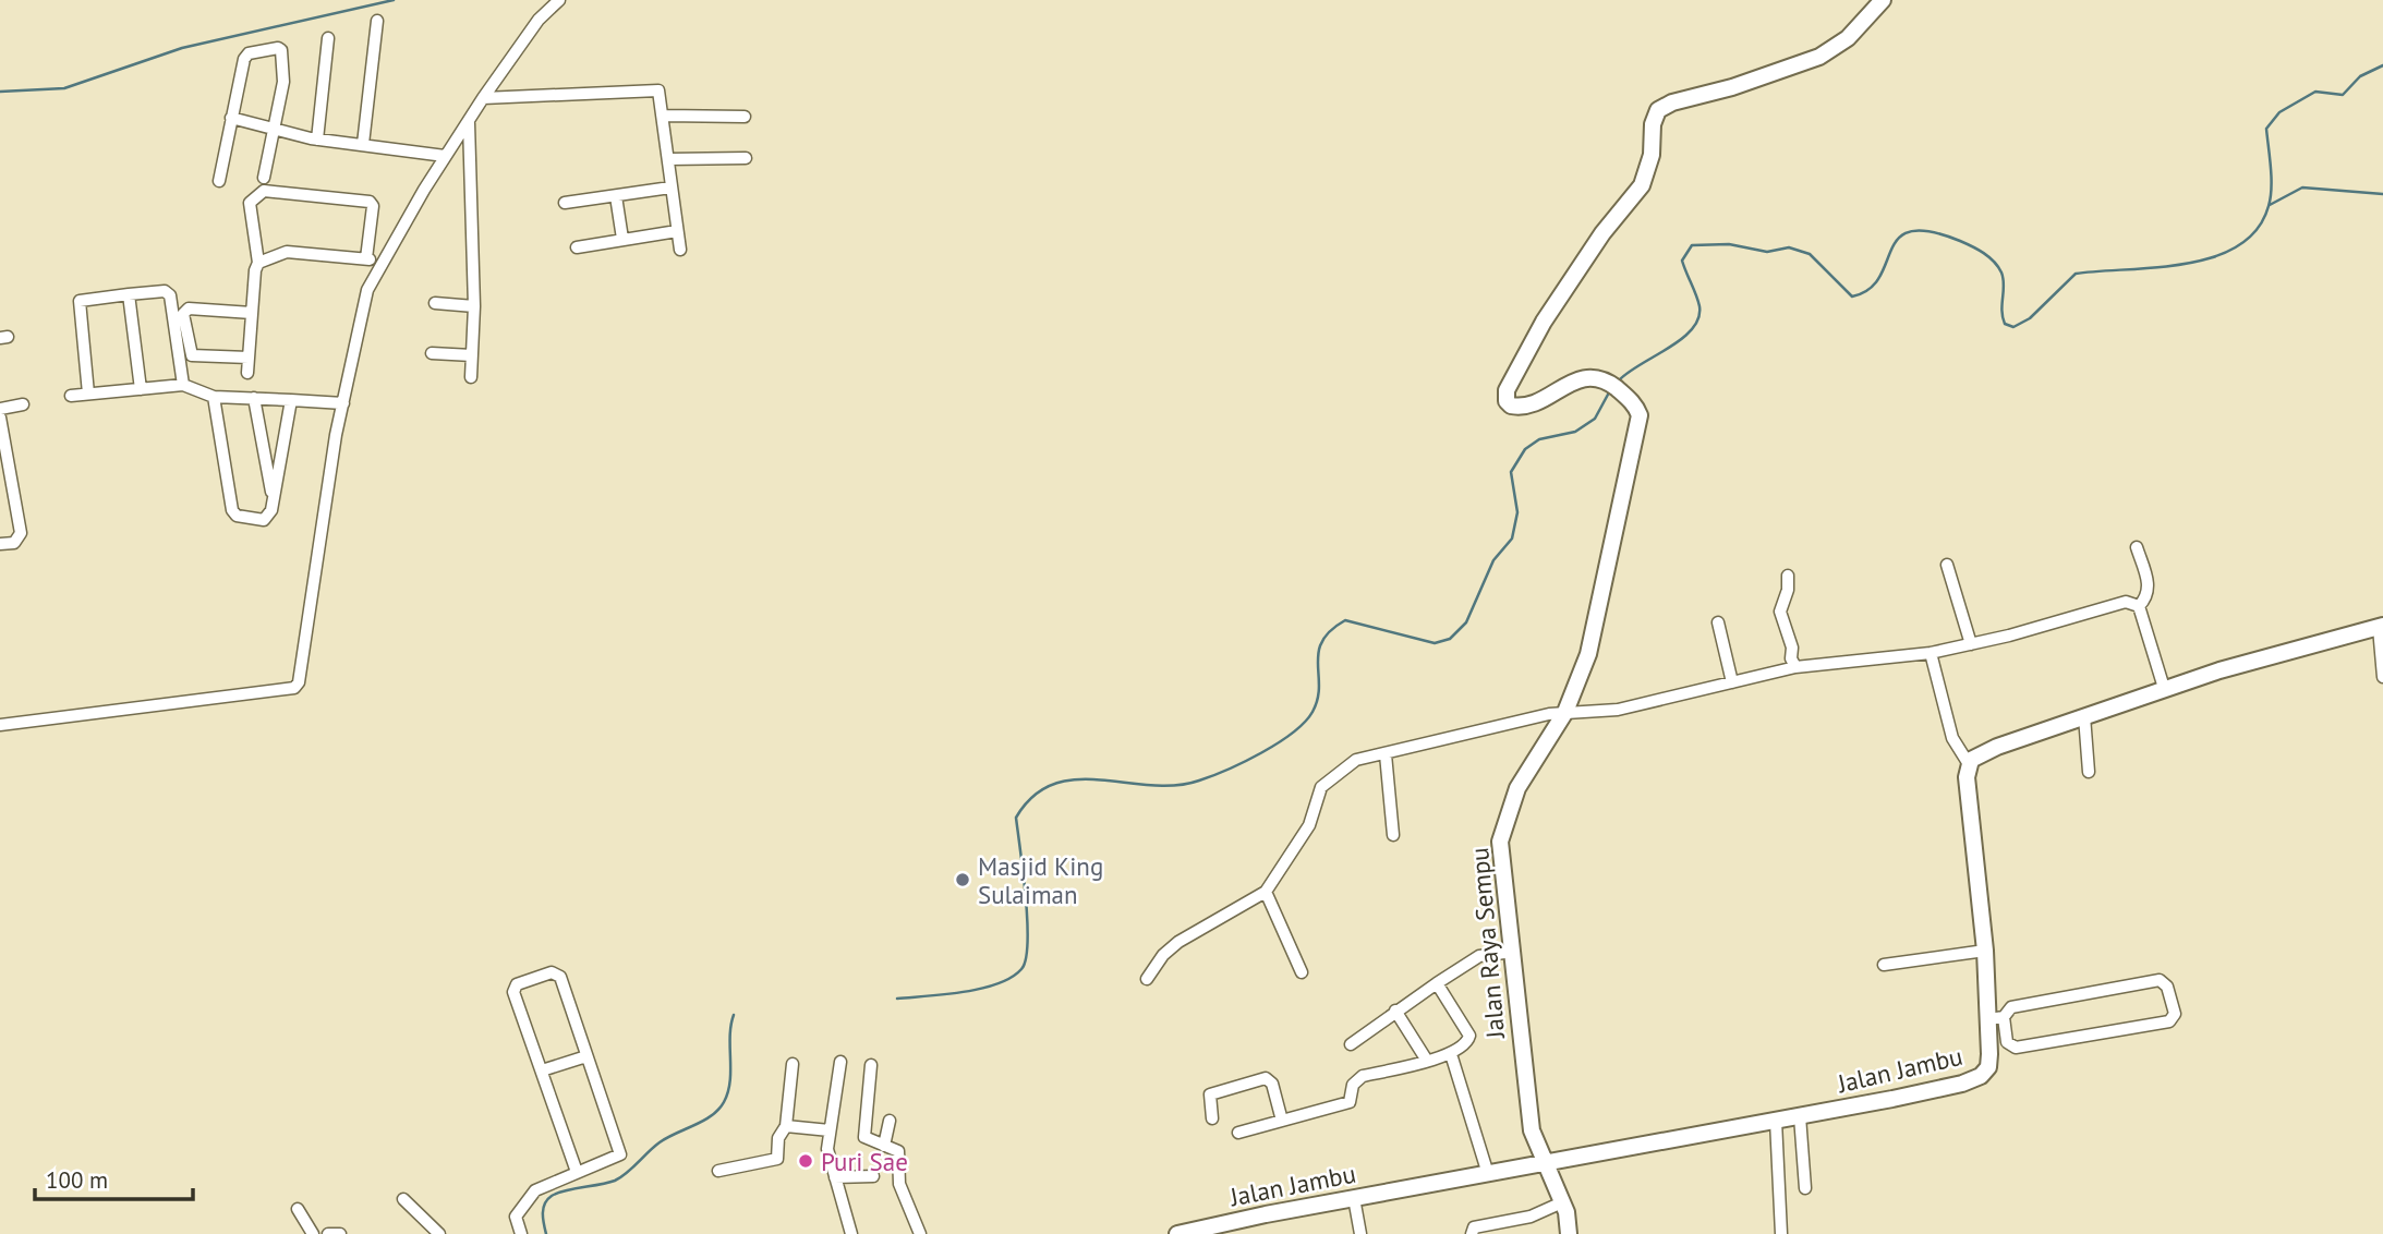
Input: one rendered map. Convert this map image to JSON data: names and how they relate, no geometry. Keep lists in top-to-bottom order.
{
  "streets": {
    "street": ["Jalan Raya Sempu", "Jalan Jambu"]
  },
  "crossings": [
    ["Jalan Raya Sempu", "Jalan Jambu"]
  ],
  "places": ["Masjid King Sulaiman", "Puri Sae"],
  "scale_bar": "100 m"
}
